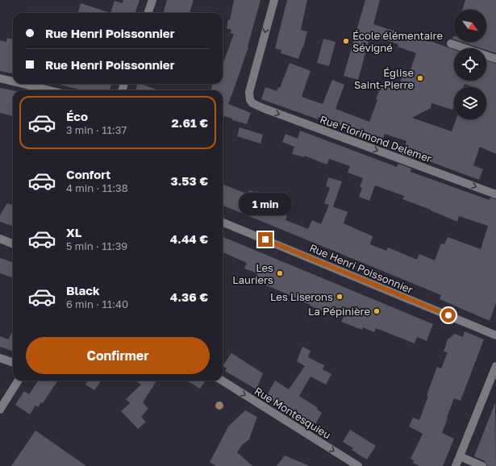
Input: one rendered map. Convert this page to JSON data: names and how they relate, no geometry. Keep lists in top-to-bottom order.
{
  "streets": {
    "street": ["Rue Florimond Delemer", "Rue Henri Poissonnier", "Rue Montesquieu"]
  },
  "one_way": ["Rue Florimond Delemer", "Rue Montesquieu"],
  "places": [
    "École élémentaire Sévigné",
    "Église Saint-Pierre",
    "Les Lauriers",
    "Les Liserons",
    "La Pépinière"
  ],
  "north": "bottom right",
  "page": {
    "banner": ["Rue Henri Poissonnier", "Rue Henri Poissonnier"],
    "list": [
      {
        "name": "Éco",
        "note": "3 min · 11:37",
        "value": "2.61 €"
      },
      {
        "name": "Confort",
        "note": "4 min · 11:38",
        "value": "3.53 €"
      },
      {
        "name": "XL",
        "note": "5 min · 11:39",
        "value": "4.44 €"
      },
      {
        "name": "Black",
        "note": "6 min · 11:40",
        "value": "4.36 €"
      }
    ],
    "bubble": "1 min",
    "buttons": "Confirmer"
  }
}
